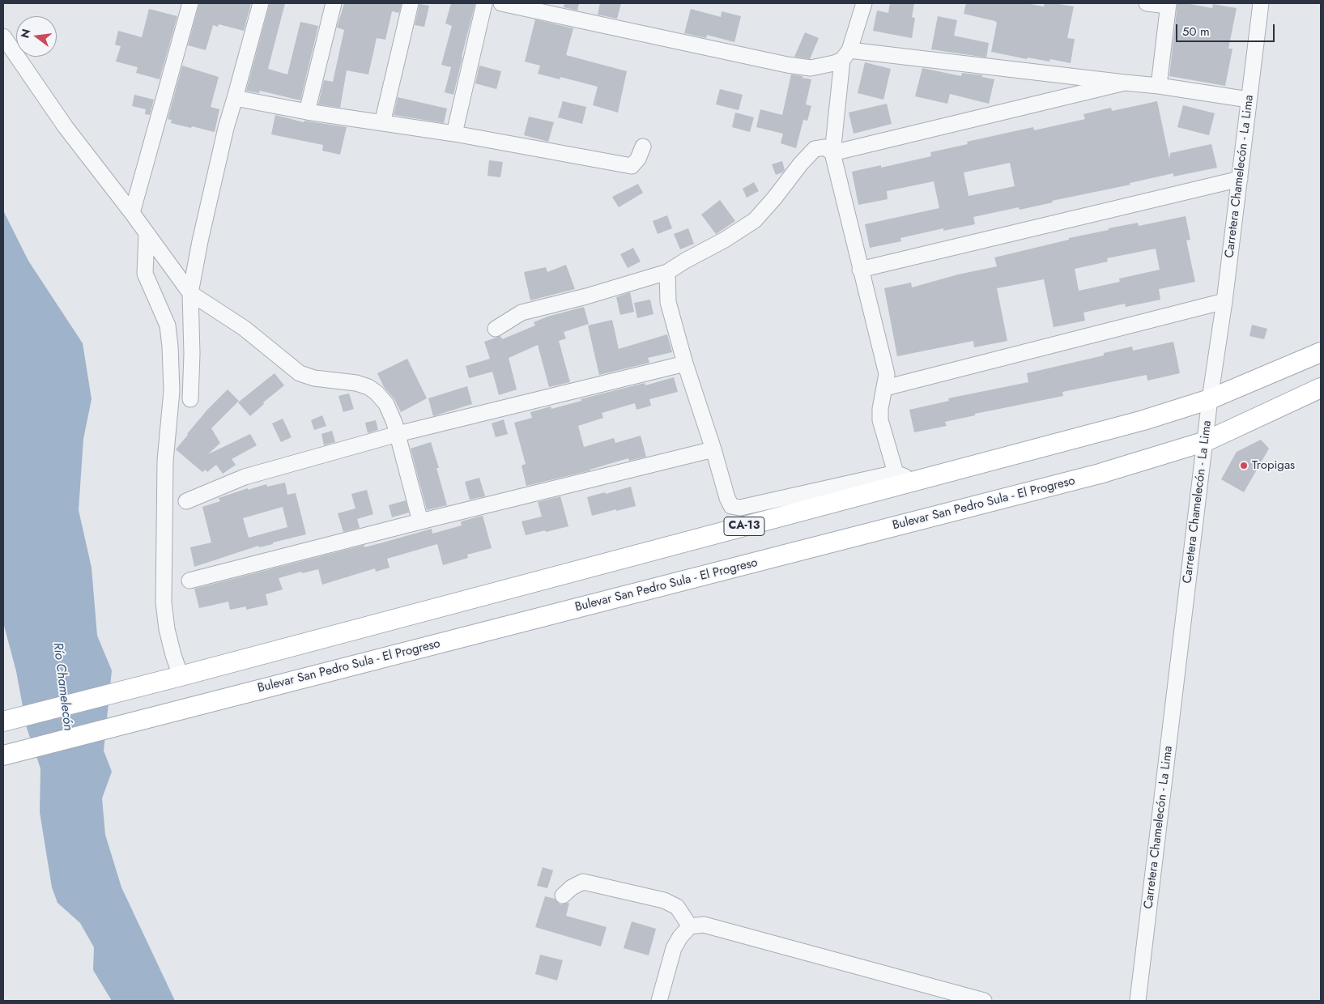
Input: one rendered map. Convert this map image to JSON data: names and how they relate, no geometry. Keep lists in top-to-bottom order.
{
  "streets": {
    "main road": ["Bulevar San Pedro Sula - El Progreso", "CA-13"],
    "street": ["Carretera Chamelecón - La Lima"]
  },
  "crossings": [
    ["Carretera Chamelecón - La Lima", "Bulevar San Pedro Sula - El Progreso"],
    ["Carretera Chamelecón - La Lima", "CA-13"]
  ],
  "water": ["Río Chamelecón"],
  "places": ["Tropigas"],
  "scale_bar": "50 m",
  "north": "left"
}
